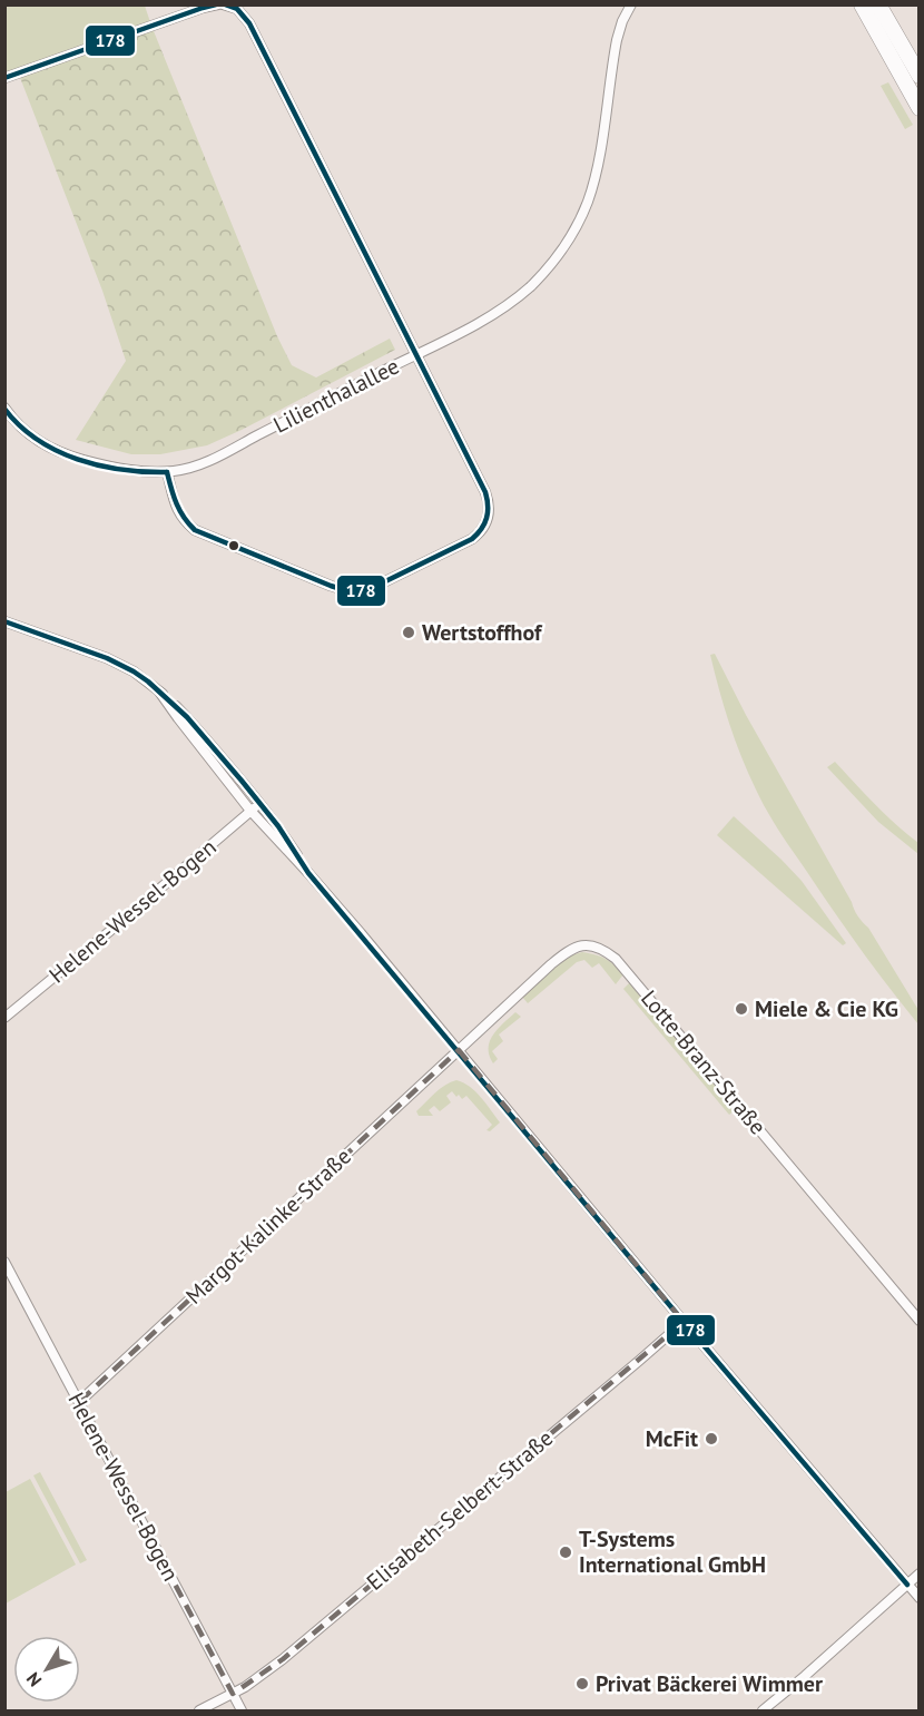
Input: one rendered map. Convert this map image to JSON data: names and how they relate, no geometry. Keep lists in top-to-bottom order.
{
  "streets": {
    "street": [
      "Lilienthalallee",
      "Helene-Wessel-Bogen",
      "Lotte-Branz-Straße",
      "Margot-Kalinke-Straße",
      "Elisabeth-Selbert-Straße"
    ]
  },
  "crossings": [
    ["Helene-Wessel-Bogen", "Margot-Kalinke-Straße"],
    ["Helene-Wessel-Bogen", "Elisabeth-Selbert-Straße"],
    ["Lotte-Branz-Straße", "Margot-Kalinke-Straße"]
  ],
  "places": [
    "Wertstoffhof",
    "Miele & Cie KG",
    "McFit",
    "T-Systems International GmbH",
    "Privat Bäckerei Wimmer"
  ],
  "lines": ["transit line 178"],
  "north": "bottom left"
}
